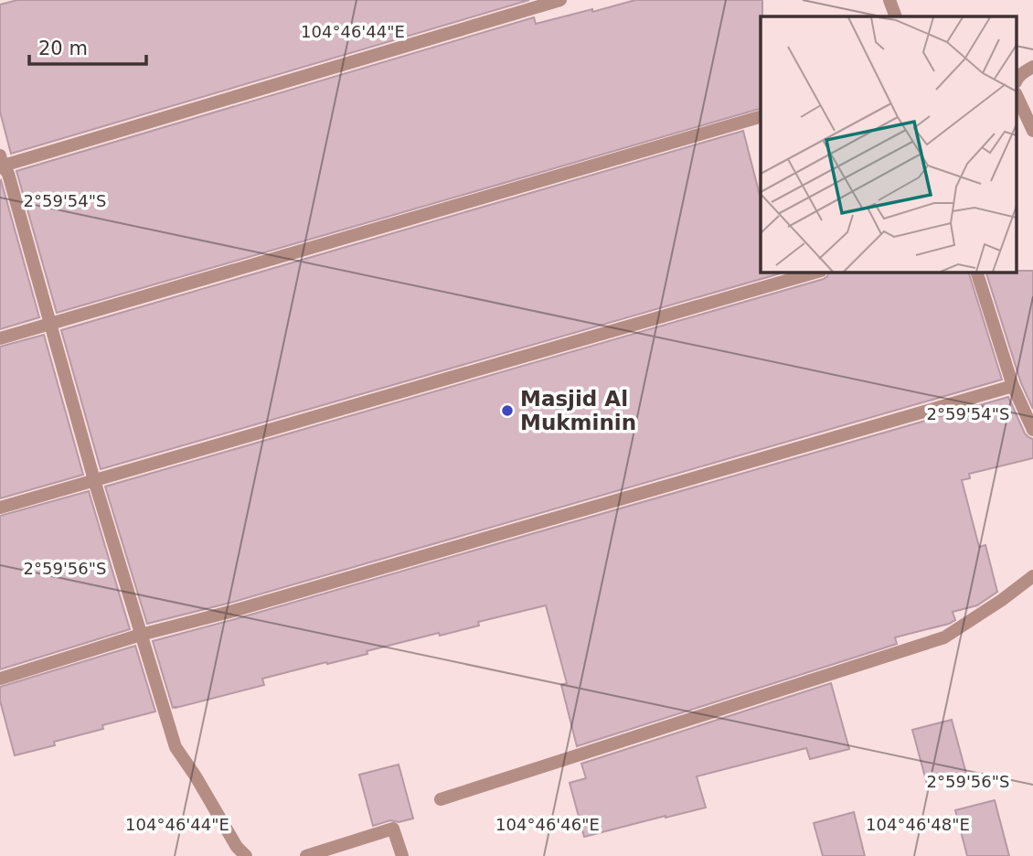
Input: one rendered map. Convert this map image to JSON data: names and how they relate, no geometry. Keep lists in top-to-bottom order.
{
  "places": ["Masjid Al Mukminin"],
  "scale_bar": "20 m",
  "coordinates": [
    "104°46'44\"E",
    "2°59'54\"S",
    "2°59'56\"S",
    "104°46'46\"E",
    "104°46'48\"E"
  ]
}
